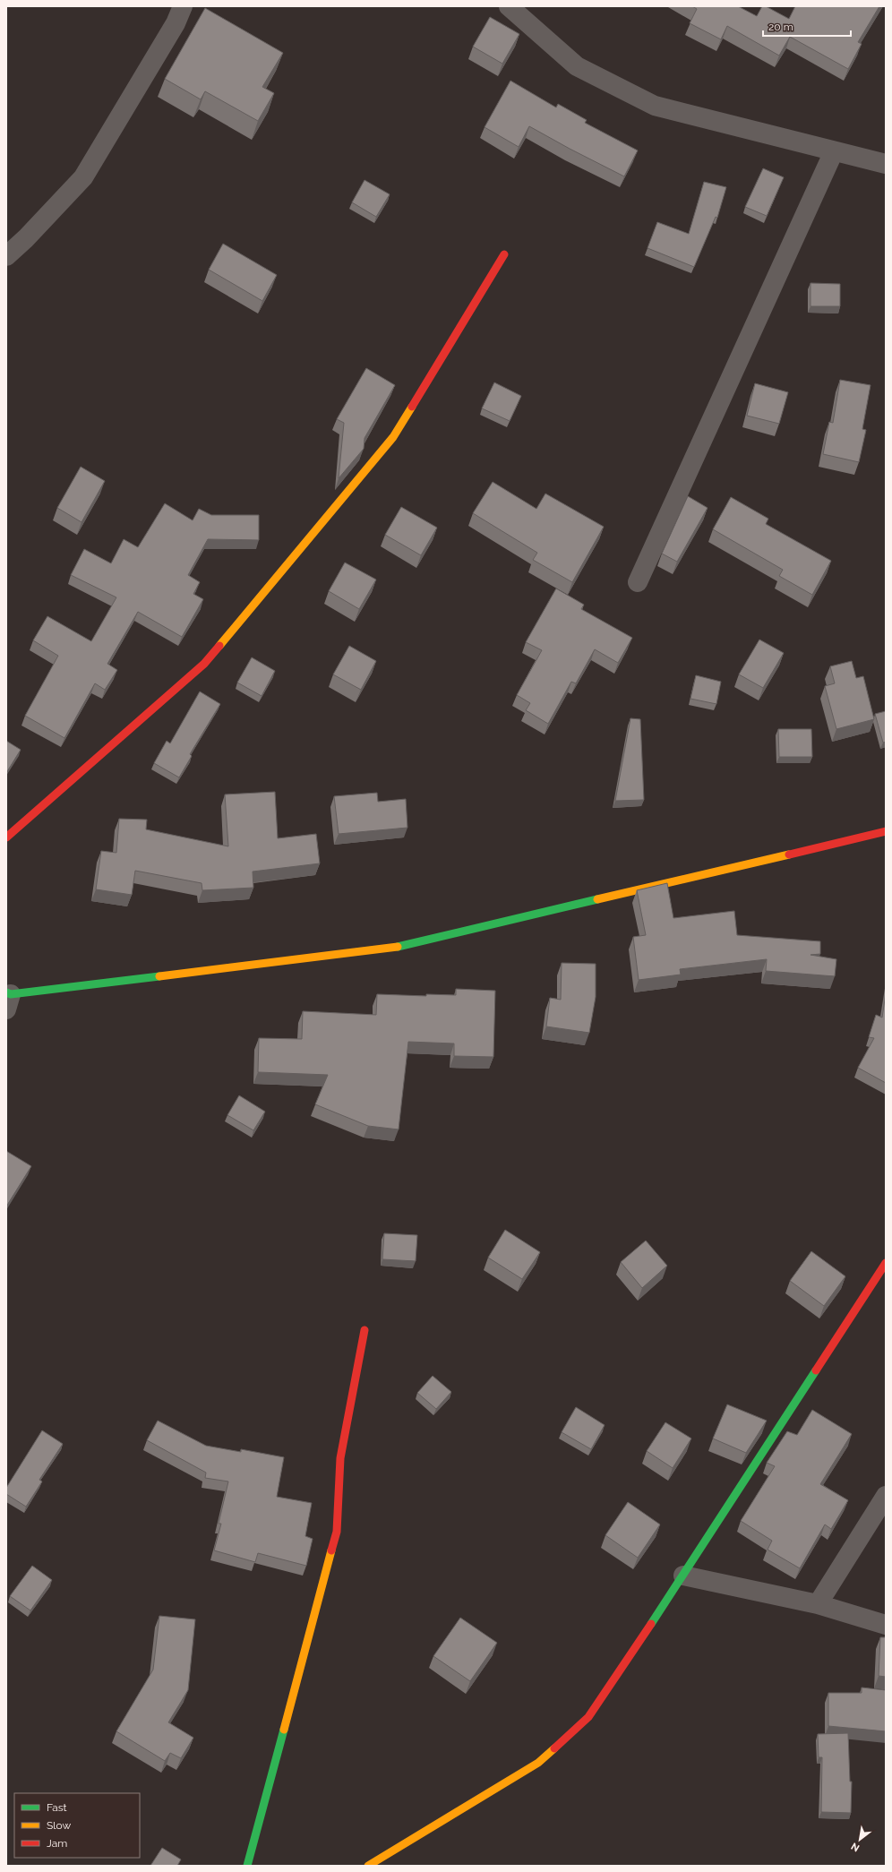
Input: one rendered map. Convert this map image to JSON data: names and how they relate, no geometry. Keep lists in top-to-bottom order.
{
  "legend": ["Fast", "Slow", "Jam"],
  "scale_bar": "20 m",
  "north": "bottom left"
}
